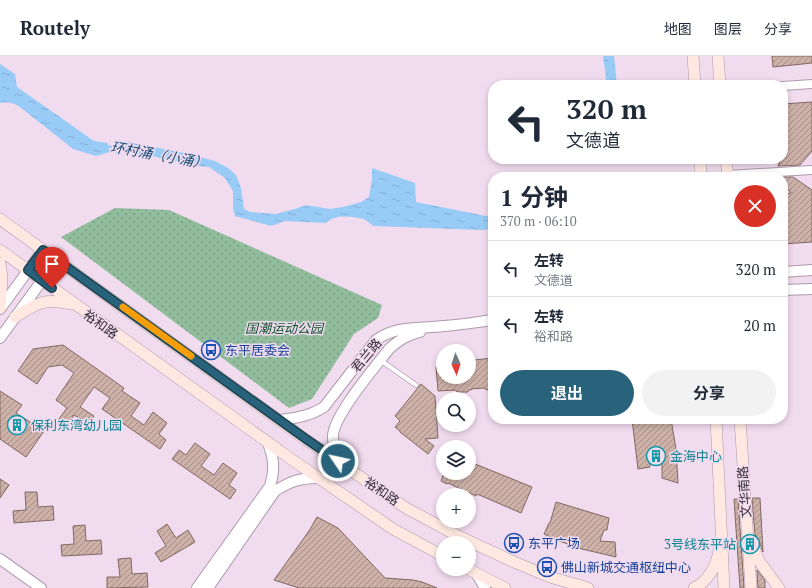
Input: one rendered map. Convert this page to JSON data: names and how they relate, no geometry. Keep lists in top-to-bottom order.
{
  "streets": {
    "main road": ["裕和路", "文华南路"],
    "street": ["君兰路"]
  },
  "crossings": [
    ["裕和路", "君兰路"]
  ],
  "water": ["环村涌（小涌）"],
  "parks": ["国潮运动公园"],
  "places": {
    "bus stop": ["东平居委会", "东平广场", "佛山新城交通枢纽中心"],
    "building": ["保利东湾幼儿园", "金海中心", "3号线东平站"]
  },
  "north": "bottom",
  "page": {
    "header": "Routely",
    "nav": ["地图", "图层", "分享"],
    "turn": ["320 m", "文德道"],
    "heading": ["1 分钟", "370 m · 06:10"],
    "list": [
      {
        "name": "左转",
        "note": "文德道",
        "value": "320 m"
      },
      {
        "name": "左转",
        "note": "裕和路",
        "value": "20 m"
      }
    ],
    "map_buttons": ["+", "−"],
    "buttons": ["退出", "分享"]
  }
}
